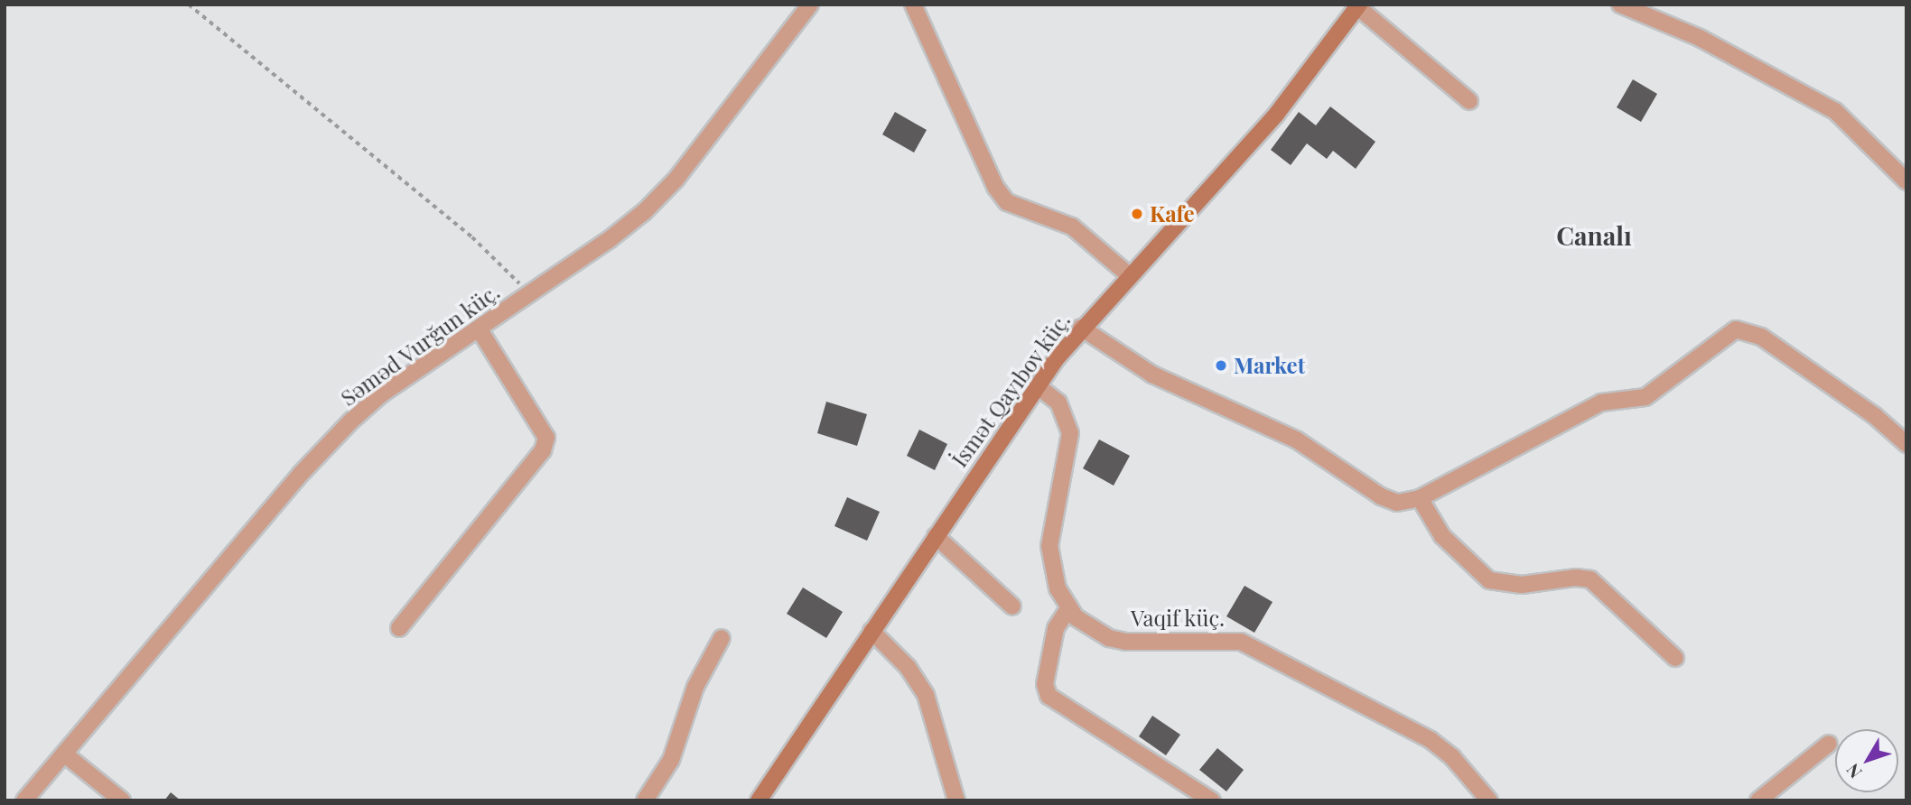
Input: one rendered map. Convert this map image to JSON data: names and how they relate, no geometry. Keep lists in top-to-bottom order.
{
  "streets": {
    "street": ["Səməd Vurğun küç.", "İsmət Qayıbov küç.", "Vaqif küç."]
  },
  "crossings": [
    ["İsmət Qayıbov küç.", "Vaqif küç."]
  ],
  "districts": ["Canalı"],
  "places": ["Kafe", "Market"],
  "north": "bottom left"
}
